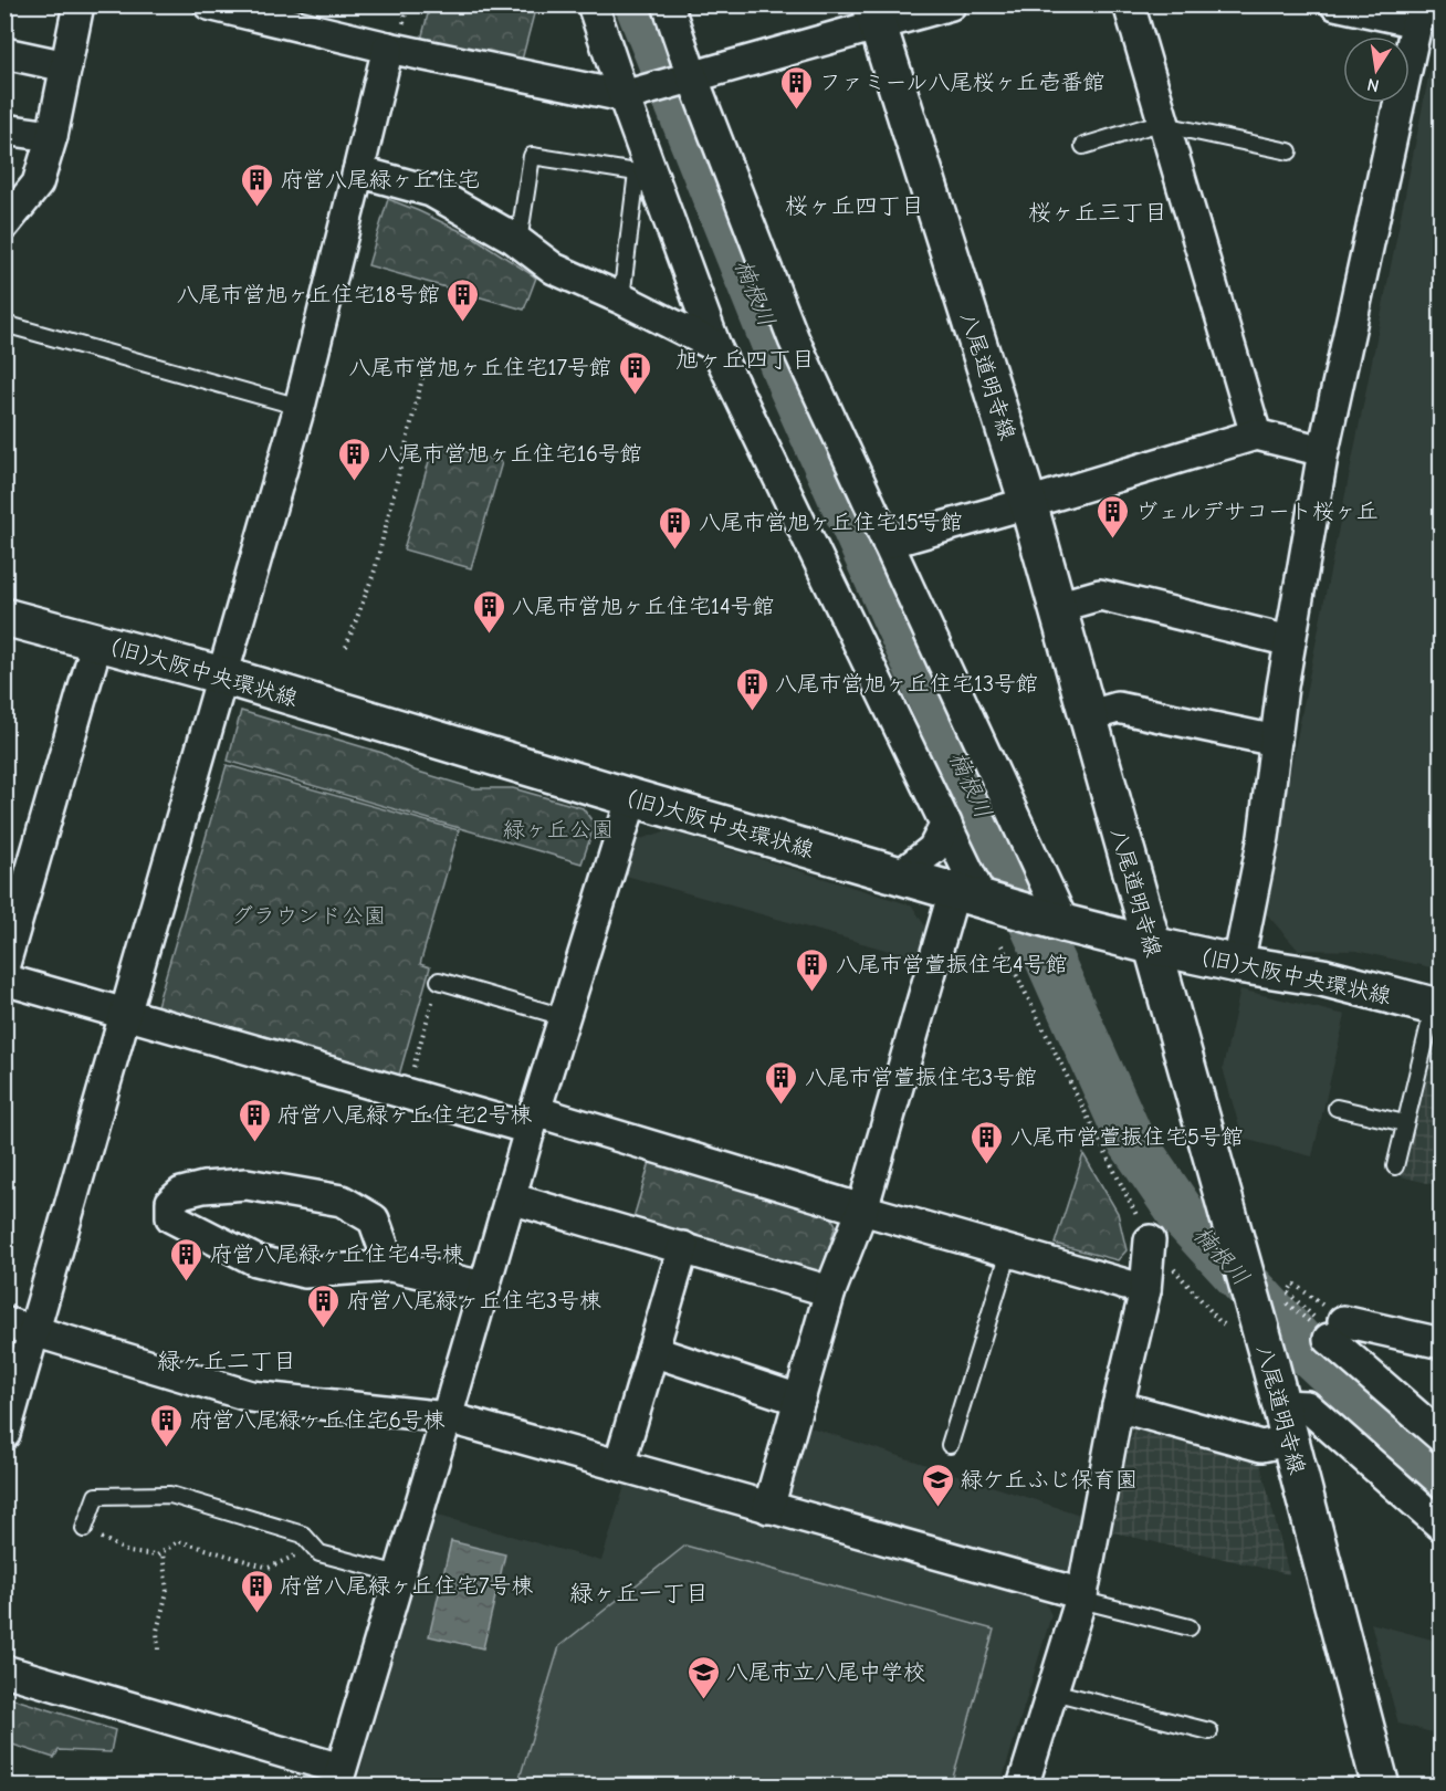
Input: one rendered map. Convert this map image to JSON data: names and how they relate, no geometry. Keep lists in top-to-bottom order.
{
  "streets": {
    "main road": ["八尾道明寺線", "(旧)大阪中央環状線"]
  },
  "crossings": [
    ["八尾道明寺線", "(旧)大阪中央環状線"]
  ],
  "districts": [
    "桜ヶ丘四丁目",
    "桜ヶ丘三丁目",
    "旭ヶ丘四丁目",
    "緑ヶ丘二丁目",
    "緑ヶ丘一丁目"
  ],
  "water": ["楠根川"],
  "parks": ["緑ヶ丘公園", "グラウンド公園"],
  "places": {
    "building": [
      "ファミール八尾桜ヶ丘壱番館",
      "府営八尾緑ヶ丘住宅",
      "八尾市営旭ヶ丘住宅18号館",
      "八尾市営旭ヶ丘住宅17号館",
      "八尾市営旭ヶ丘住宅16号館",
      "ヴェルデサコート桜ヶ丘",
      "八尾市営旭ヶ丘住宅15号館",
      "八尾市営旭ヶ丘住宅14号館",
      "八尾市営旭ヶ丘住宅13号館",
      "八尾市営萱振住宅4号館",
      "八尾市営萱振住宅3号館",
      "府営八尾緑ヶ丘住宅2号棟",
      "八尾市営萱振住宅5号館",
      "府営八尾緑ヶ丘住宅4号棟",
      "府営八尾緑ヶ丘住宅3号棟",
      "府営八尾緑ヶ丘住宅6号棟",
      "府営八尾緑ヶ丘住宅7号棟"
    ],
    "school or university": ["緑ケ丘ふじ保育園", "八尾市立八尾中学校"]
  },
  "north": "bottom"
}
